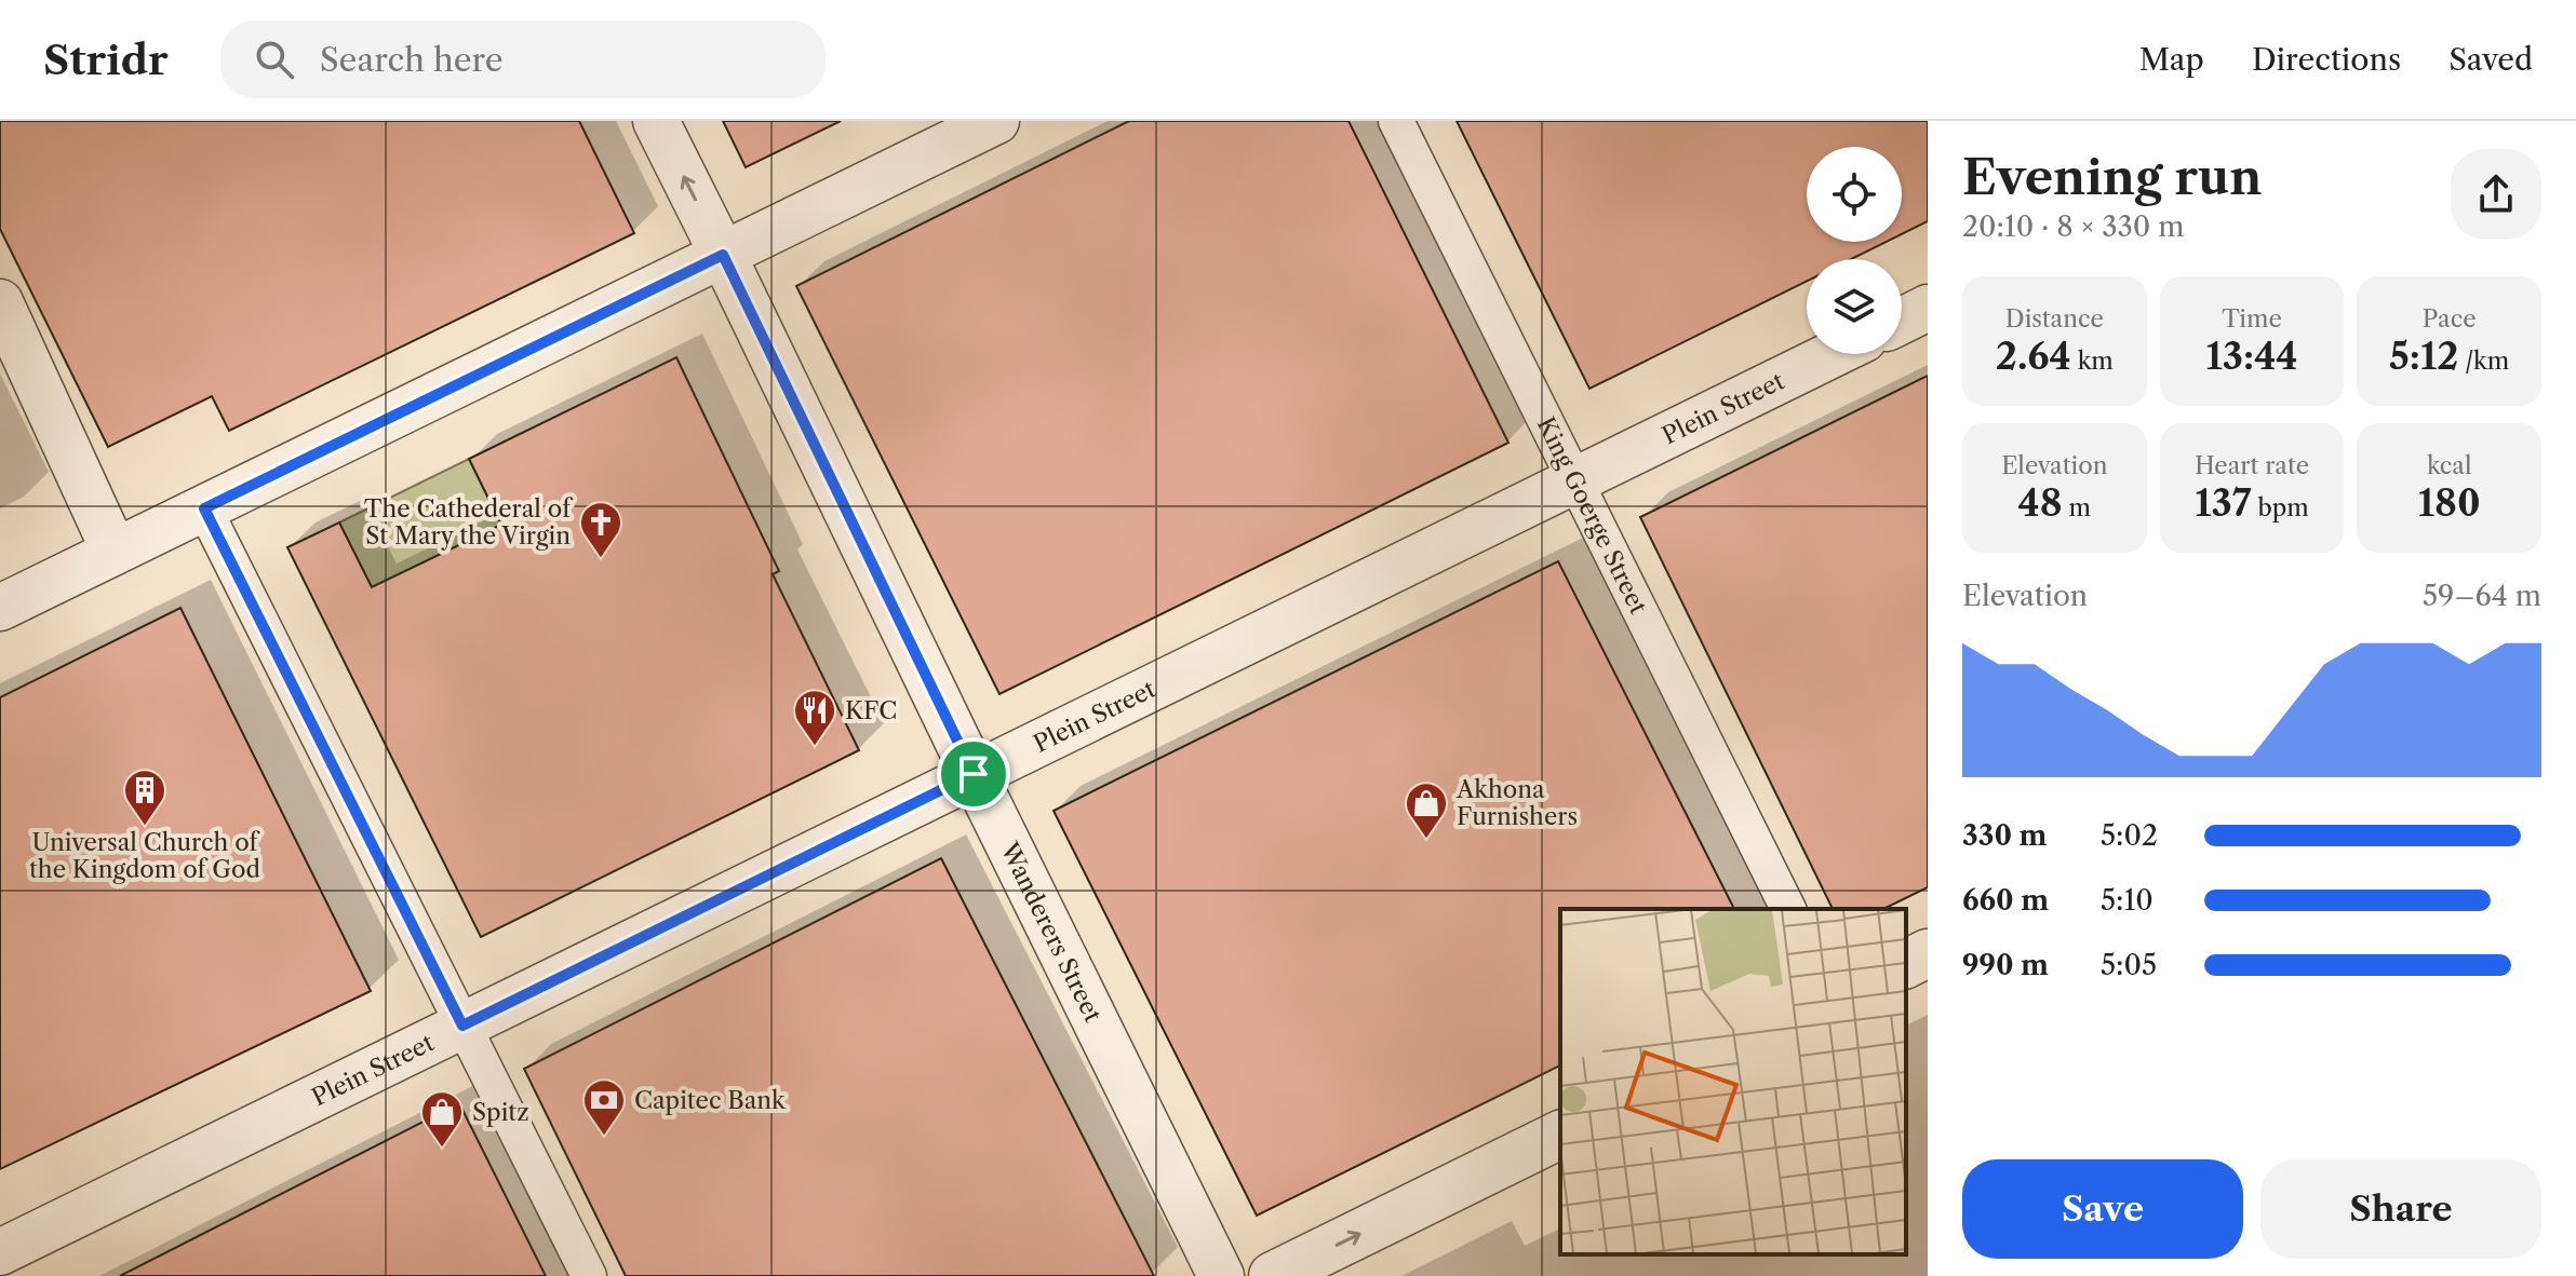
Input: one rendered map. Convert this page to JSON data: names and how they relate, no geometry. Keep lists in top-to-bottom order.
{
  "streets": {
    "street": ["Plein Street", "King Goerge Street", "Wanderers Street"]
  },
  "crossings": [
    ["Plein Street", "King Goerge Street"],
    ["Plein Street", "Wanderers Street"]
  ],
  "places": {
    "church": ["The Cathederal of St Mary the Virgin"],
    "restaurant": ["KFC"],
    "building": ["Universal Church of the Kingdom of God"],
    "shop": ["Akhona Furnishers", "Spitz"],
    "bank": ["Capitec Bank"]
  },
  "page": {
    "header": "Stridr",
    "search": "Search here",
    "nav": ["Map", "Directions", "Saved"],
    "heading": ["Evening run", "20:10 · 8 × 330 m"],
    "stats": [
      ["Distance", "2.64 km"],
      ["Time", "13:44"],
      ["Pace", "5:12 /km"],
      ["Elevation", "48 m"],
      ["Heart rate", "137 bpm"],
      ["kcal", "180"]
    ],
    "chart": ["Elevation", "59–64 m"],
    "list": [
      {
        "name": "330 m",
        "note": "5:02"
      },
      {
        "name": "660 m",
        "note": "5:10"
      },
      {
        "name": "990 m",
        "note": "5:05"
      }
    ],
    "buttons": ["Save", "Share"]
  }
}
